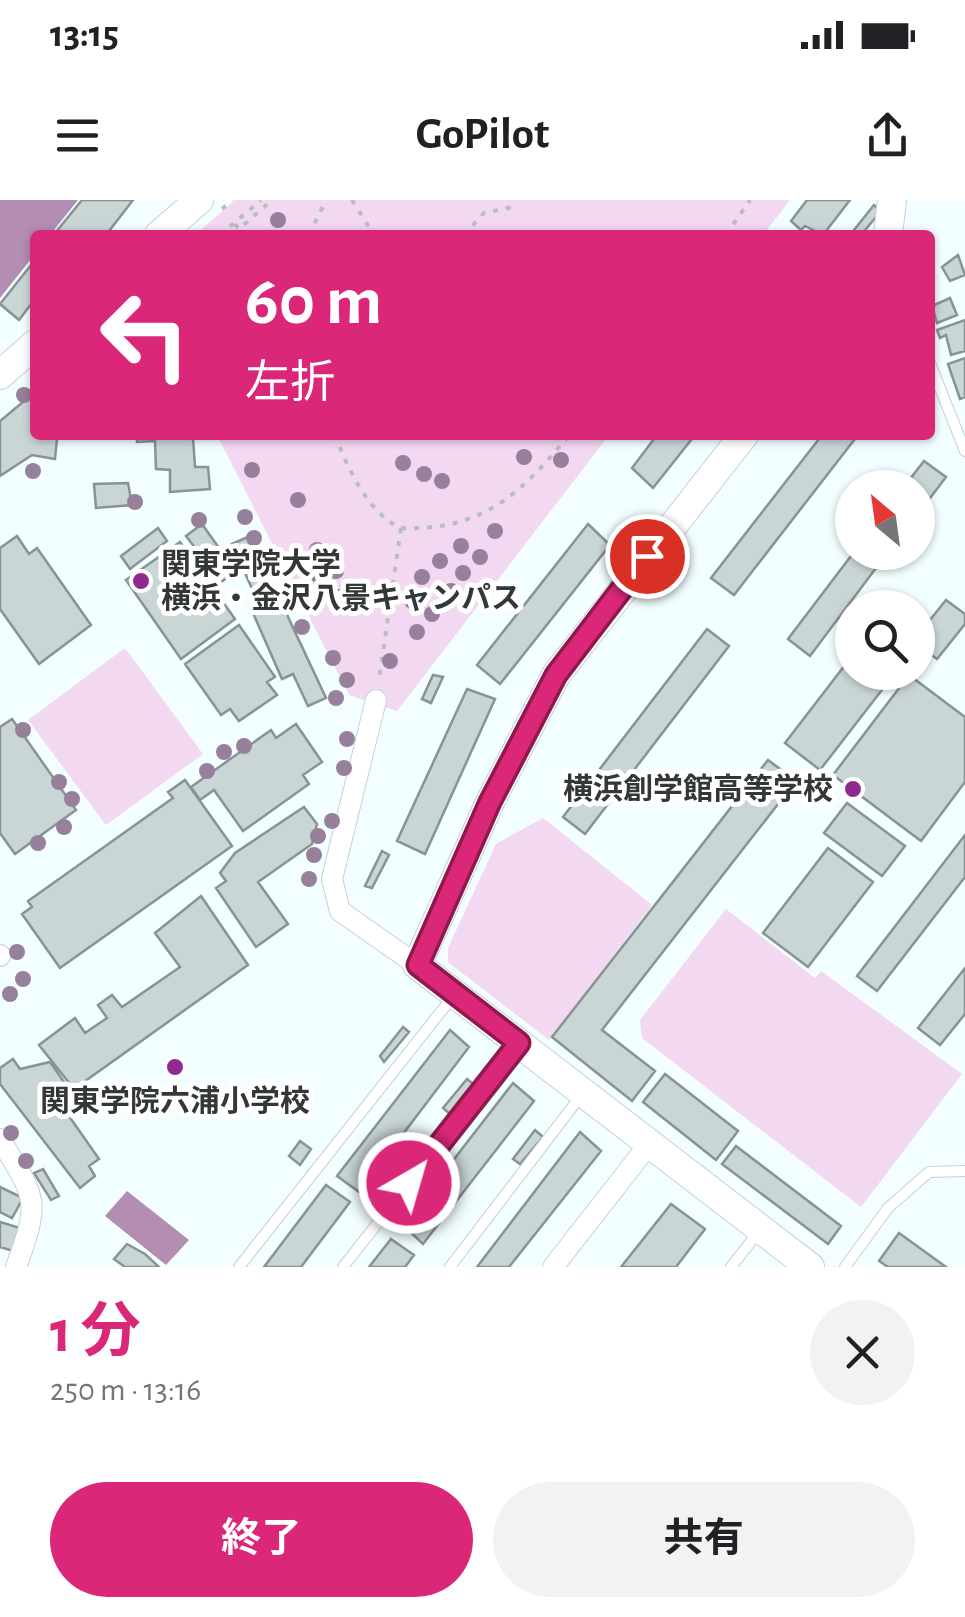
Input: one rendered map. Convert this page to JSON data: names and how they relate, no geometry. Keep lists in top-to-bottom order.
{
  "places": ["関東学院大学 横浜・金沢八景キャンパス", "横浜創学館高等学校", "関東学院六浦小学校"],
  "north": "top left",
  "page": {
    "status": "13:15",
    "header": "GoPilot",
    "turn": ["60 m", "左折"],
    "heading": ["1 分", "250 m · 13:16"],
    "buttons": ["終了", "共有"]
  }
}
